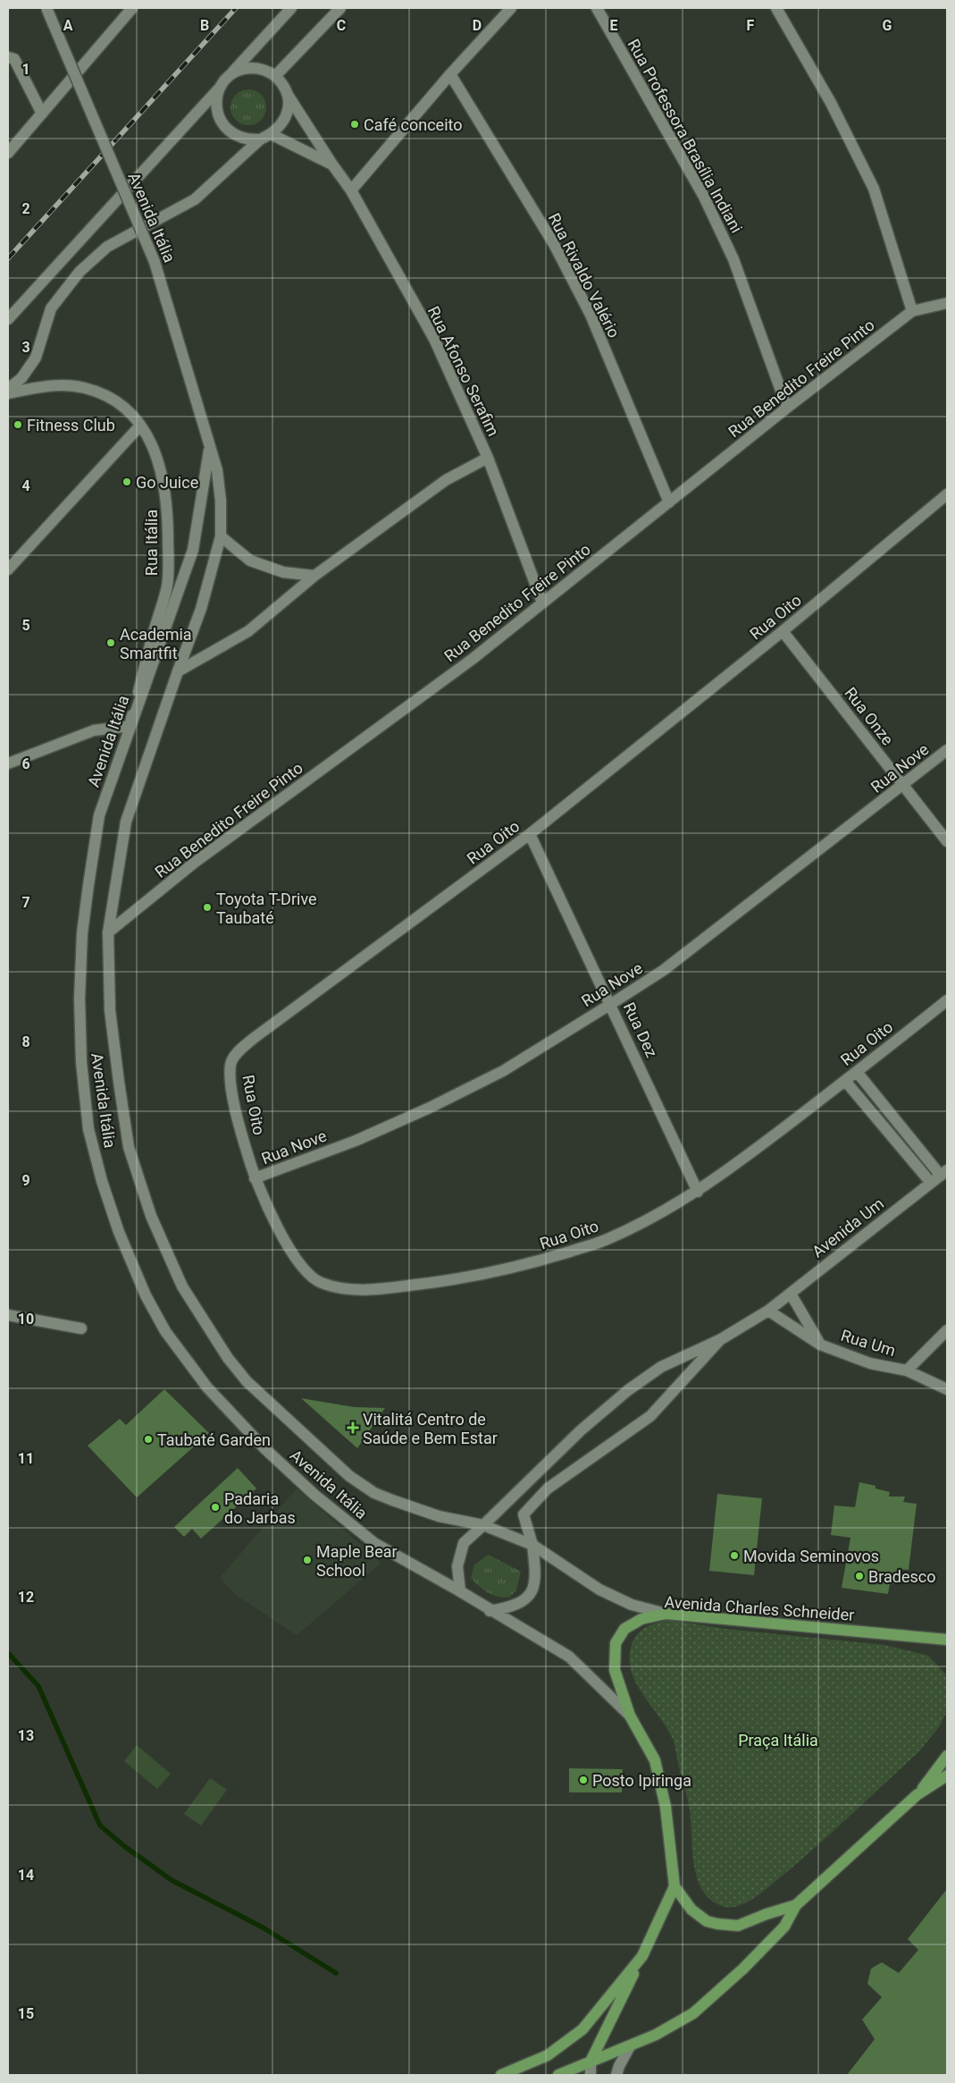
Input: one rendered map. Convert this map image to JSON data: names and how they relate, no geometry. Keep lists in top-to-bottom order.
{
  "streets": {
    "main road": ["Avenida Charles Schneider"],
    "street": [
      "Rua Professora Brasília Indiani",
      "Avenida Itália",
      "Rua Rivaldo Valério",
      "Rua Afonso Serafim",
      "Rua Benedito Freire Pinto",
      "Rua Itália",
      "Rua Oito",
      "Rua Onze",
      "Rua Nove",
      "Rua Dez",
      "Avenida Um",
      "Rua Um"
    ]
  },
  "crossings": [
    ["Rua Professora Brasília Indiani", "Rua Benedito Freire Pinto"],
    ["Avenida Itália", "Rua Benedito Freire Pinto"],
    ["Avenida Itália", "Rua Itália"],
    ["Avenida Itália", "Avenida Charles Schneider"],
    ["Rua Rivaldo Valério", "Rua Benedito Freire Pinto"],
    ["Rua Afonso Serafim", "Rua Benedito Freire Pinto"],
    ["Rua Oito", "Rua Onze"],
    ["Rua Oito", "Rua Nove"],
    ["Rua Oito", "Rua Dez"],
    ["Rua Onze", "Rua Nove"],
    ["Rua Nove", "Rua Dez"],
    ["Avenida Um", "Rua Um"]
  ],
  "parks": ["Praça Itália"],
  "places": {
    "other": [
      "Café conceito",
      "Fitness Club",
      "Go Juice",
      "Academia Smartfit",
      "Toyota T-Drive Taubaté",
      "Taubaté Garden",
      "Padaria do Jarbas",
      "Movida Seminovos",
      "Maple Bear School",
      "Bradesco",
      "Posto Ipiringa"
    ],
    "health": ["Vitalitá Centro de Saúde e Bem Estar"]
  },
  "grid": {
    "columns": [
      "A",
      "B",
      "C",
      "D",
      "E",
      "F",
      "G"
    ],
    "rows": [
      "1",
      "2",
      "3",
      "4",
      "5",
      "6",
      "7",
      "8",
      "9",
      "10",
      "11",
      "12",
      "13",
      "14",
      "15"
    ]
  }
}
